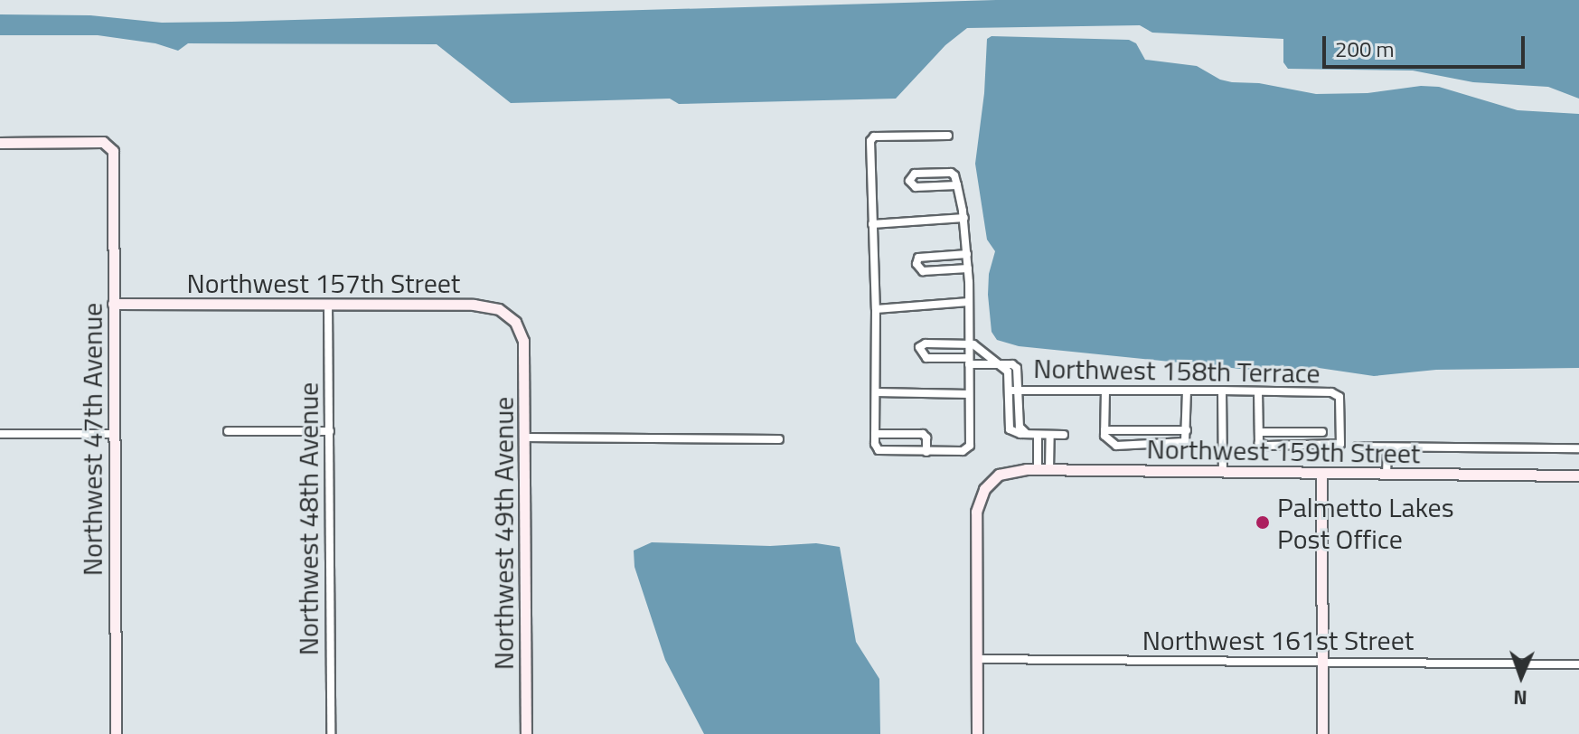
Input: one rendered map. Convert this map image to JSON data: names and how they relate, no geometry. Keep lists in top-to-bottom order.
{
  "streets": {
    "street": [
      "Northwest 157th Street",
      "Northwest 158th Terrace",
      "Northwest 47th Avenue",
      "Northwest 159th Street",
      "Northwest 48th Avenue",
      "Northwest 49th Avenue",
      "Northwest 161st Street"
    ]
  },
  "crossings": [
    ["Northwest 157th Street", "Northwest 47th Avenue"],
    ["Northwest 157th Street", "Northwest 48th Avenue"],
    ["Northwest 157th Street", "Northwest 49th Avenue"],
    ["Northwest 158th Terrace", "Northwest 159th Street"],
    ["Northwest 159th Street", "Northwest 161st Street"]
  ],
  "places": ["Palmetto Lakes Post Office"],
  "scale_bar": "200 m",
  "north": "bottom"
}
